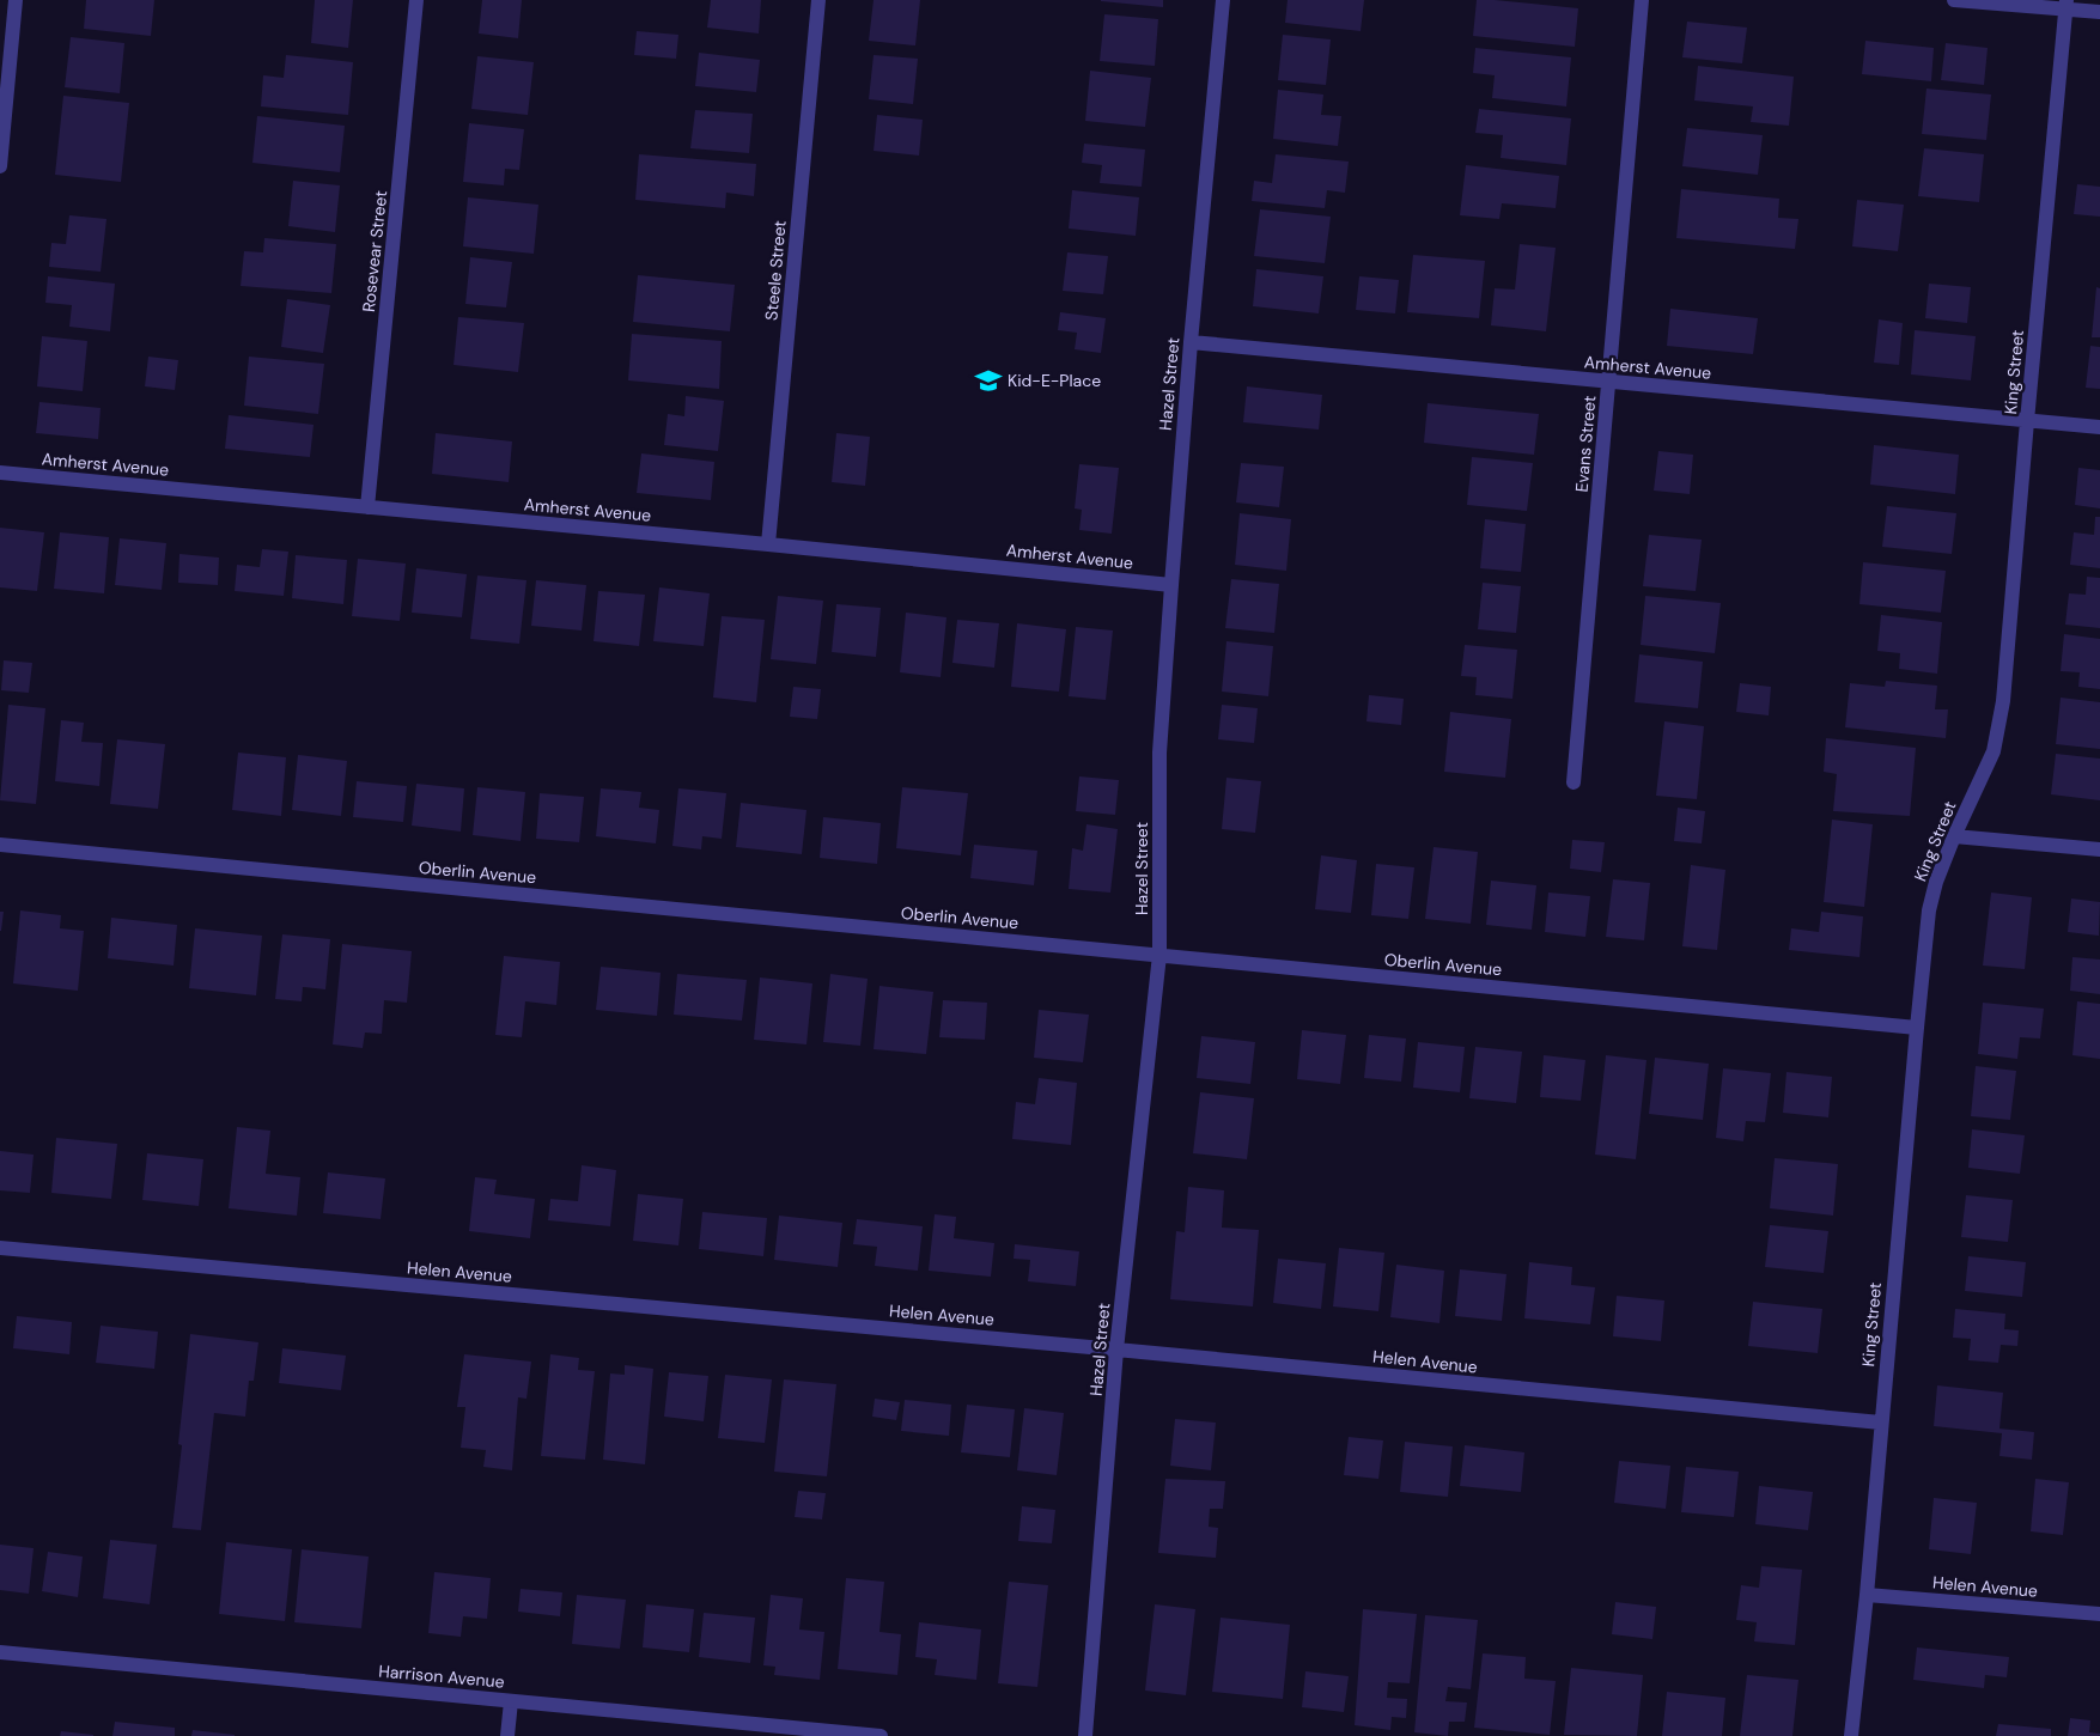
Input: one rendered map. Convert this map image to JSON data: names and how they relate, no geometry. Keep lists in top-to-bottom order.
{
  "streets": {
    "street": [
      "Rosevear Street",
      "Steele Street",
      "Amherst Avenue",
      "King Street",
      "Hazel Street",
      "Evans Street",
      "Oberlin Avenue",
      "Helen Avenue",
      "Harrison Avenue"
    ]
  },
  "crossings": [
    ["Rosevear Street", "Amherst Avenue"],
    ["Steele Street", "Amherst Avenue"],
    ["Amherst Avenue", "King Street"],
    ["Amherst Avenue", "Hazel Street"],
    ["Amherst Avenue", "Evans Street"],
    ["King Street", "Oberlin Avenue"],
    ["King Street", "Helen Avenue"],
    ["Hazel Street", "Oberlin Avenue"],
    ["Hazel Street", "Helen Avenue"]
  ],
  "places": {
    "school or university": ["Kid-E-Place"]
  }
}
